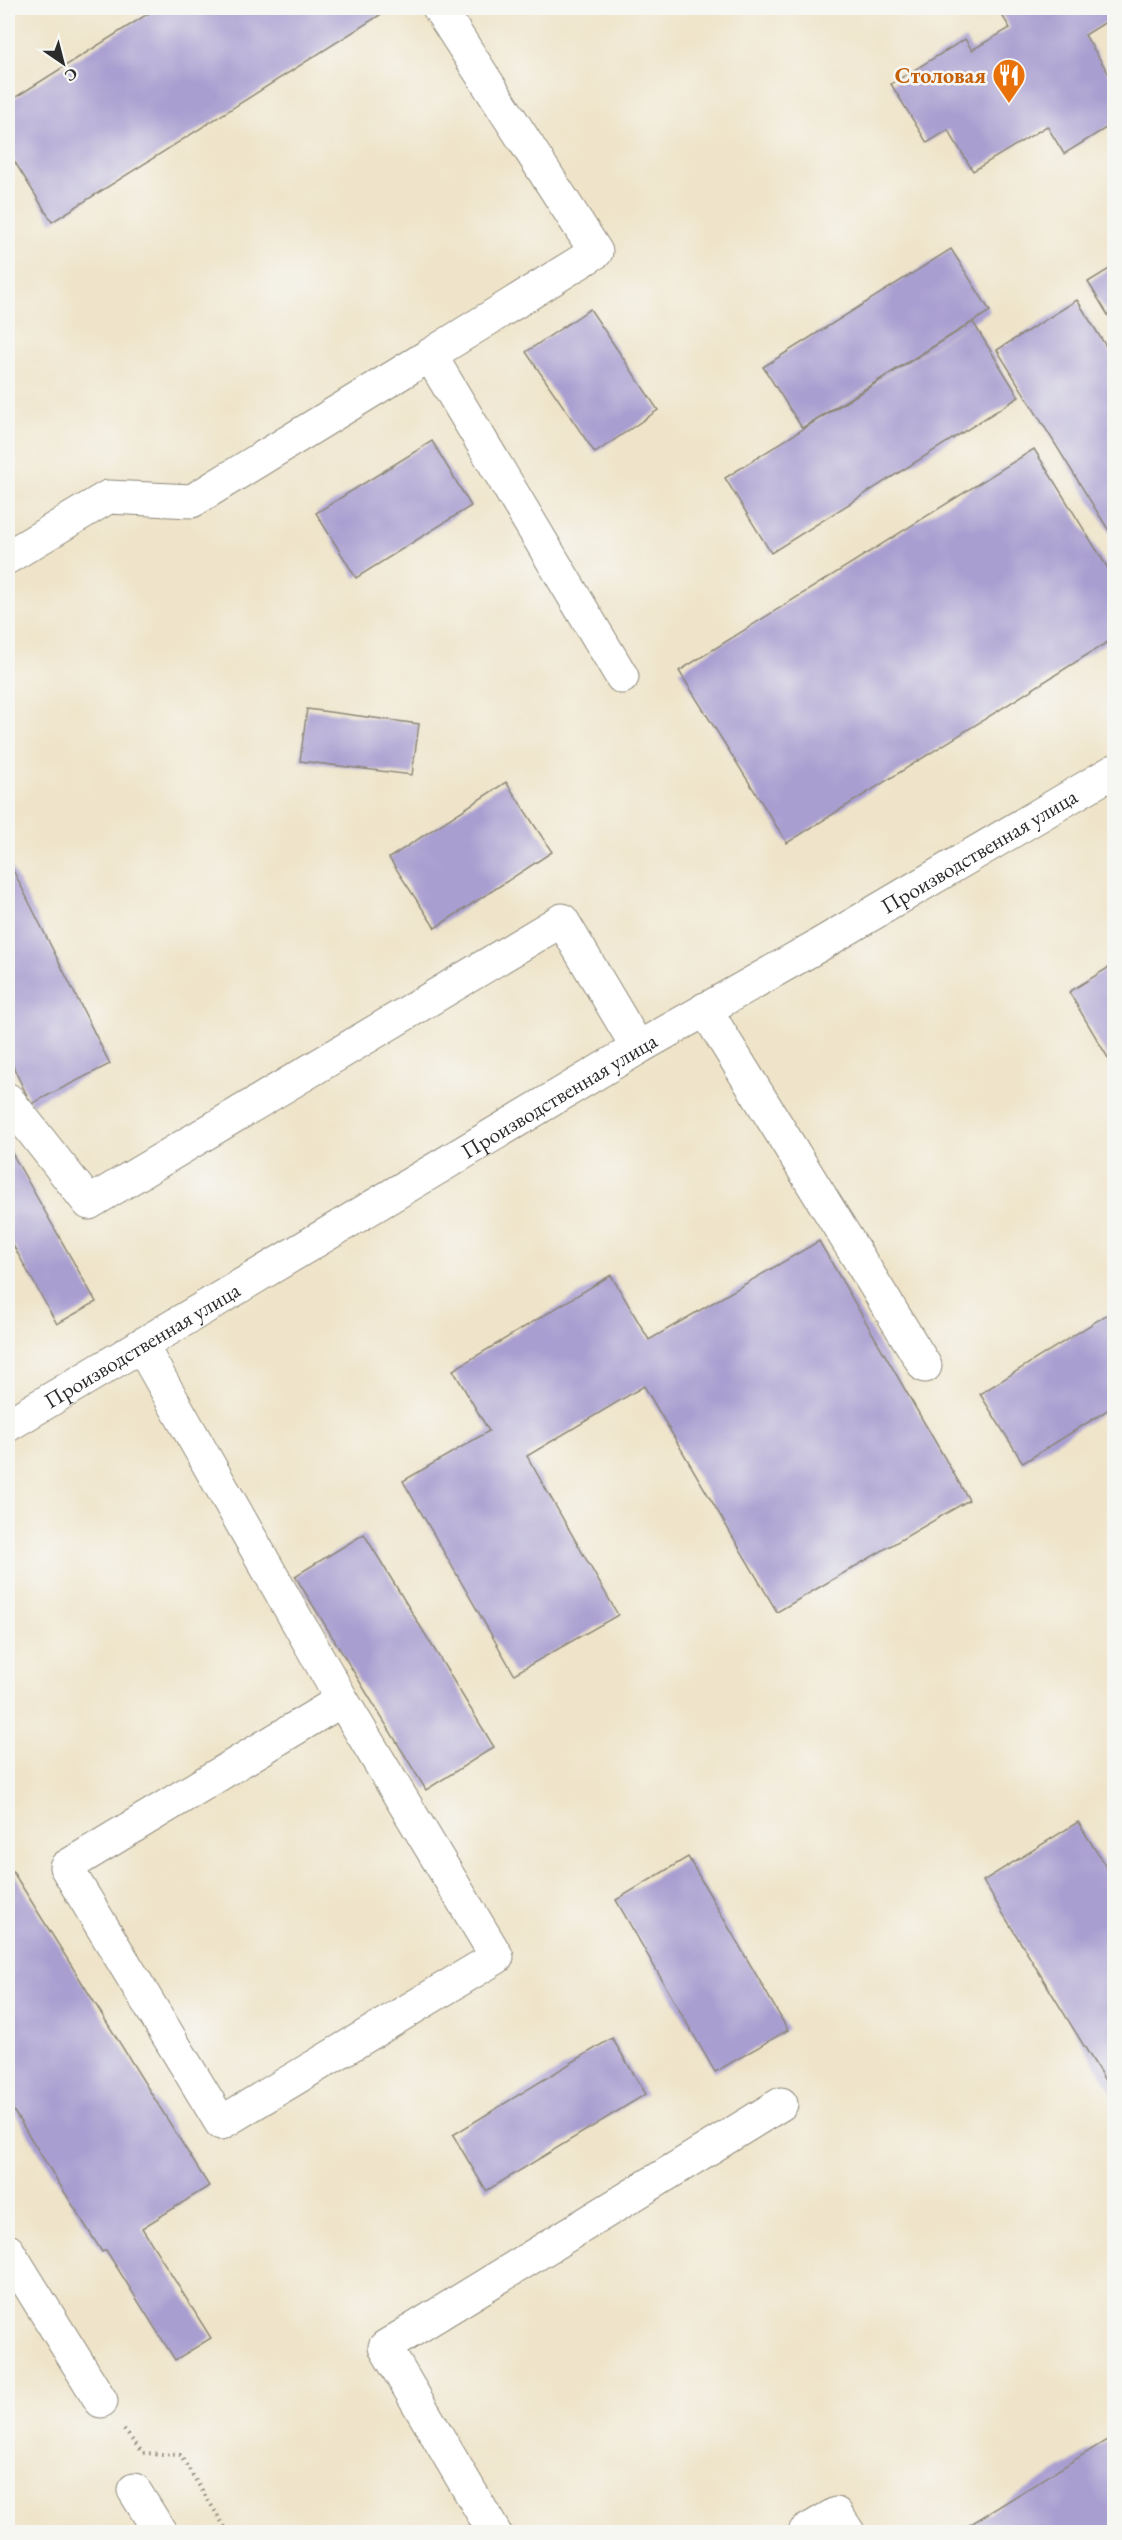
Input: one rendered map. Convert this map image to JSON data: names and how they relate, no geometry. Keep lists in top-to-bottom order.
{
  "streets": {
    "street": ["Производственная улица"]
  },
  "places": {
    "restaurant": ["Столовая"]
  },
  "north": "bottom right"
}
